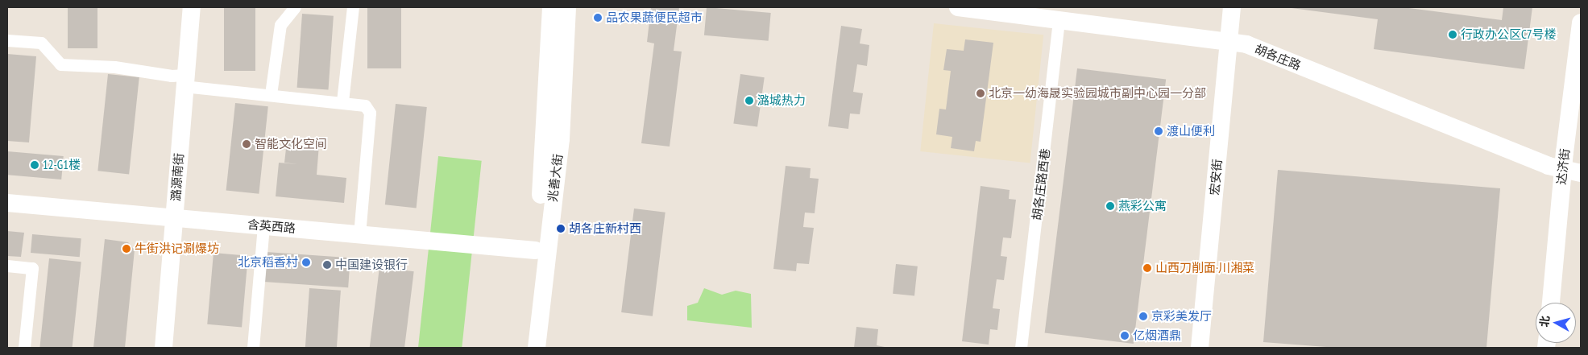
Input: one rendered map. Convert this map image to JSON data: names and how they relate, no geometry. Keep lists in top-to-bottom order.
{
  "streets": {
    "street": [
      "胡各庄路",
      "达济街",
      "潞源南街",
      "宏安街",
      "兆善大街",
      "胡各庄路西巷",
      "含英西路"
    ]
  },
  "crossings": [
    ["胡各庄路", "达济街"],
    ["胡各庄路", "宏安街"],
    ["胡各庄路", "胡各庄路西巷"],
    ["潞源南街", "含英西路"],
    ["兆善大街", "含英西路"]
  ],
  "places": [
    "品农果蔬便民超市",
    "行政办公区C7号楼",
    "北京一幼海晟实验园城市副中心园一分部",
    "潞城热力",
    "渡山便利",
    "智能文化空间",
    "12-G1楼",
    "燕彩公寓",
    "胡各庄新村西",
    "牛街洪记涮爆坊",
    "北京稻香村",
    "中国建设银行",
    "山西刀削面·川湘菜",
    "京彩美发厅",
    "亿烟酒鼎"
  ],
  "north": "left"
}
